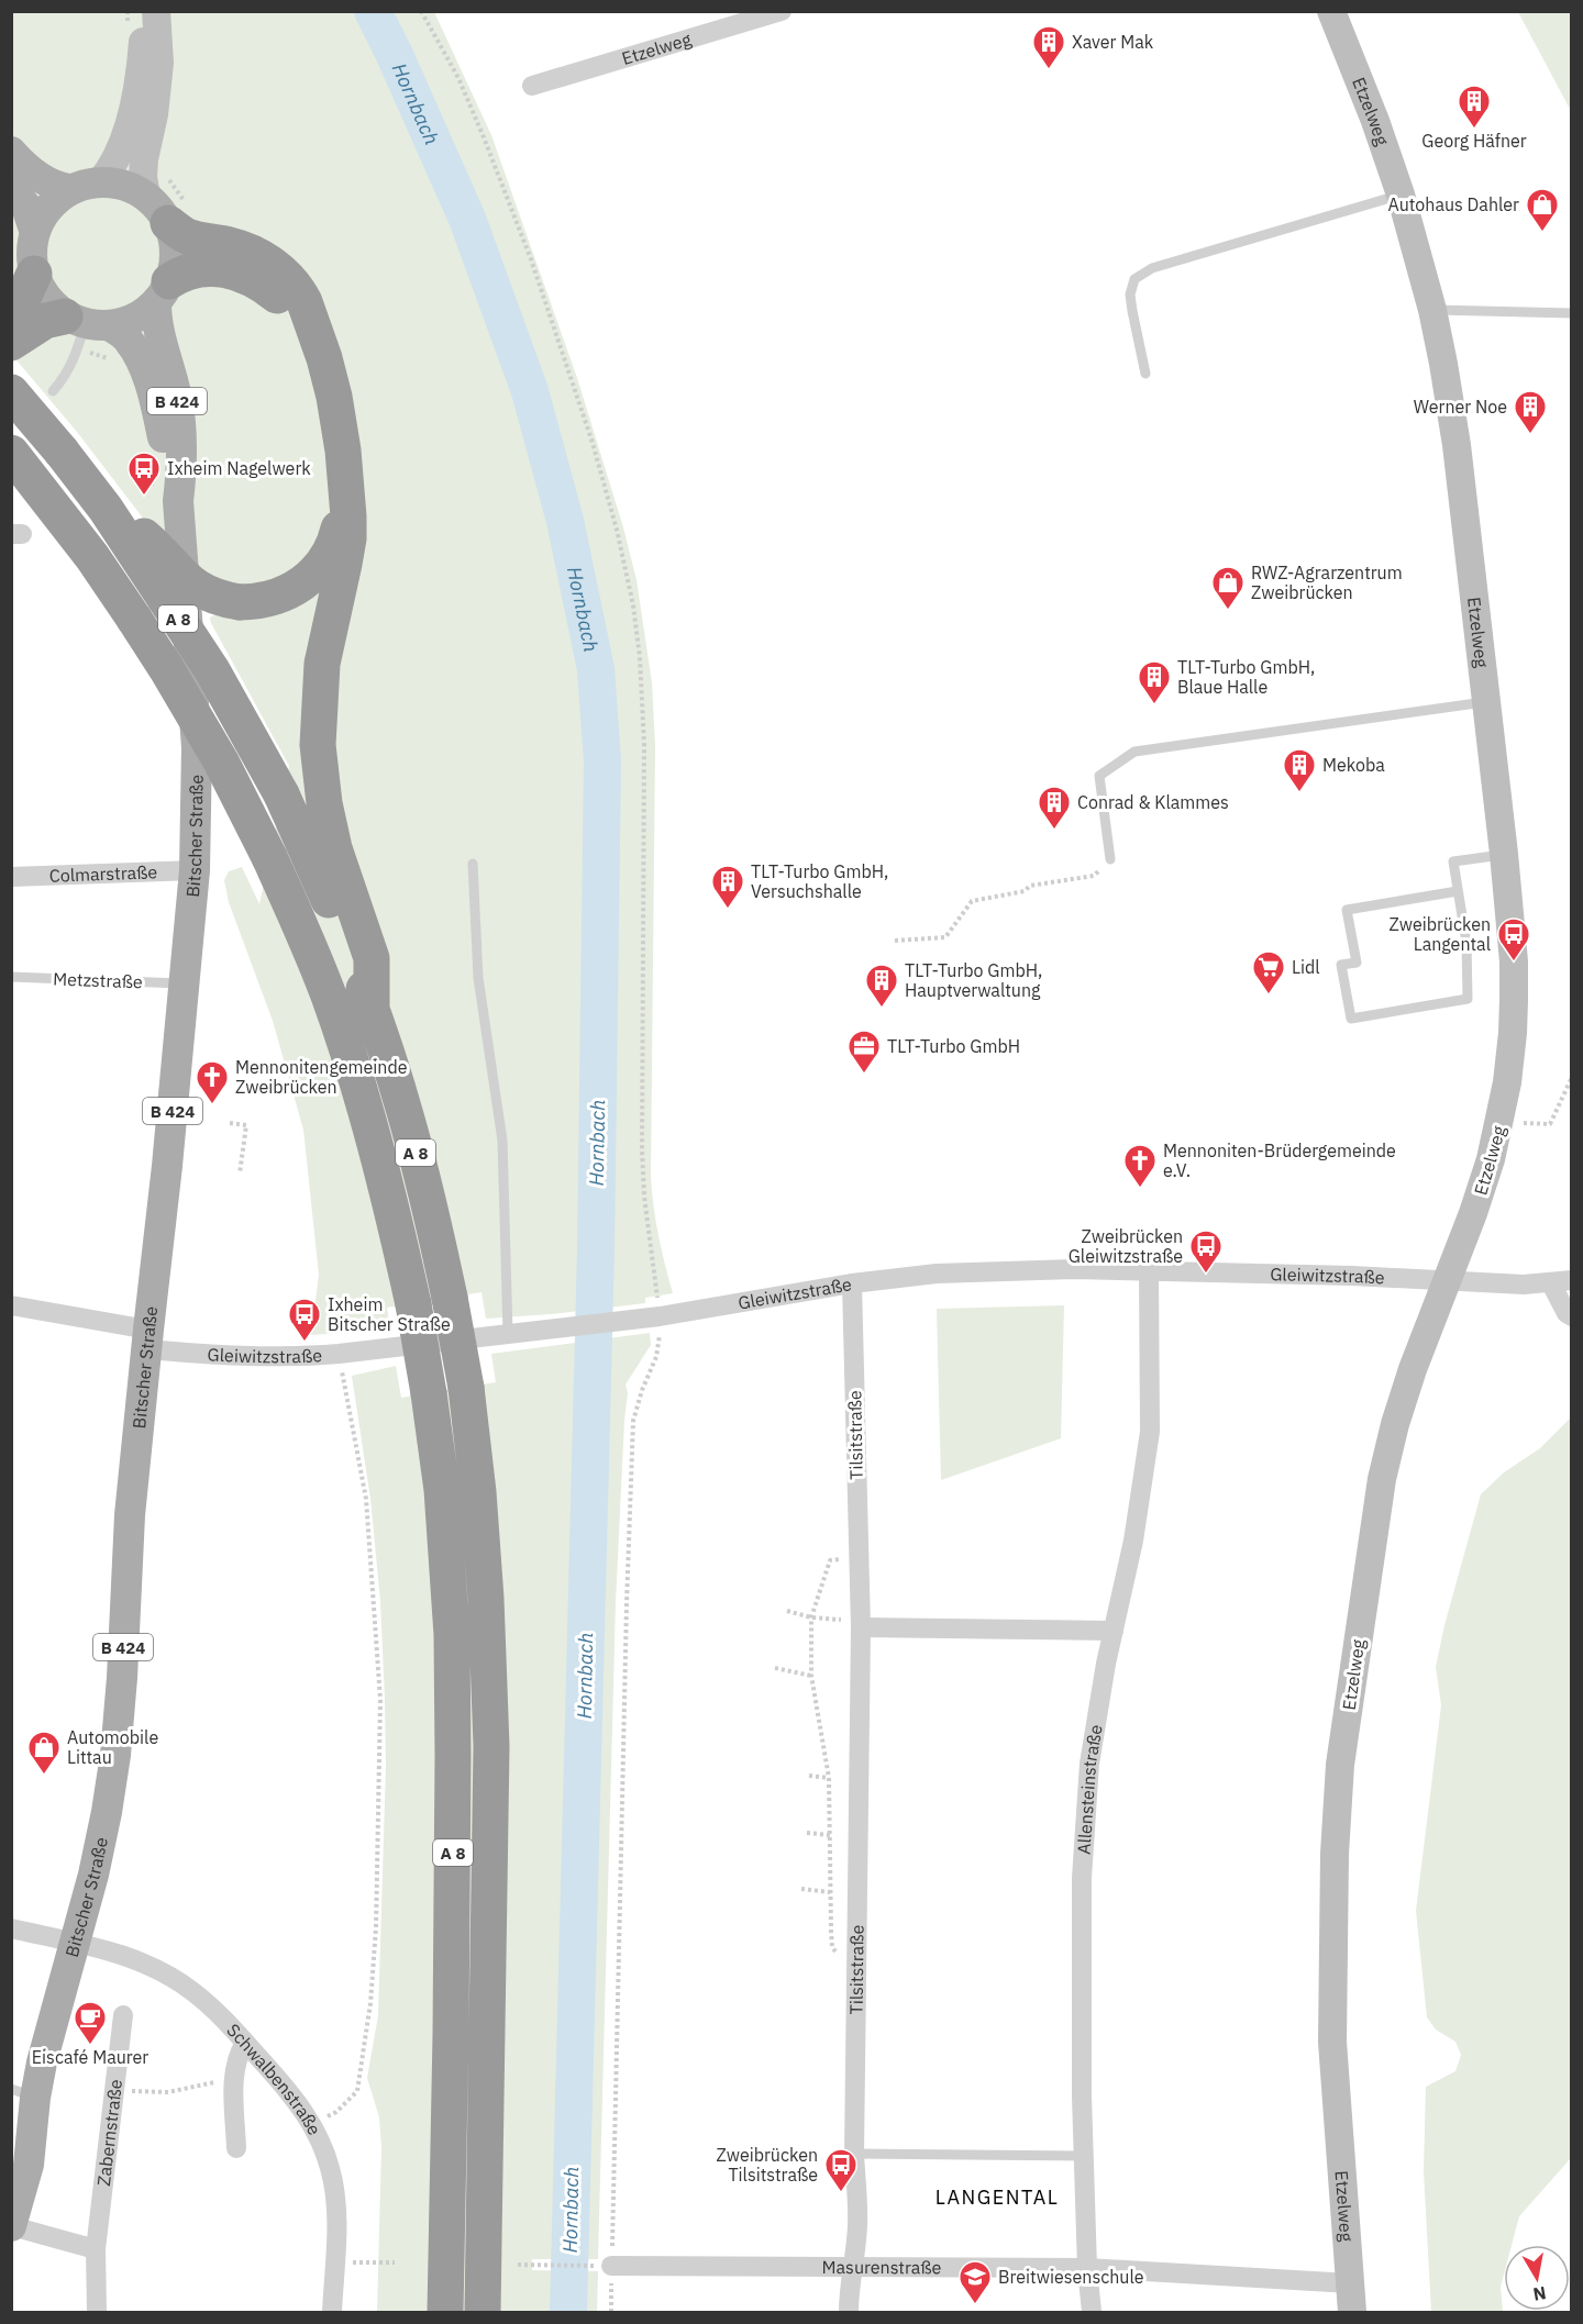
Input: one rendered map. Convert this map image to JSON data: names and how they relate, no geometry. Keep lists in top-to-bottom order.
{
  "streets": {
    "highway": ["A 8"],
    "main road": ["B 424", "Bitscher Straße"],
    "street": [
      "Etzelweg",
      "Colmarstraße",
      "Gleiwitzstraße",
      "Tilsitstraße",
      "Allensteinstraße",
      "Schwalbenstraße",
      "Zabernstraße",
      "Masurenstraße"
    ],
    "lane": ["Metzstraße"]
  },
  "crossings": [
    ["Etzelweg", "Gleiwitzstraße"],
    ["Etzelweg", "Masurenstraße"],
    ["Bitscher Straße", "Colmarstraße"],
    ["Bitscher Straße", "Metzstraße"],
    ["Bitscher Straße", "Gleiwitzstraße"],
    ["Bitscher Straße", "Schwalbenstraße"],
    ["Gleiwitzstraße", "Tilsitstraße"],
    ["Gleiwitzstraße", "Allensteinstraße"],
    ["Tilsitstraße", "Masurenstraße"],
    ["Allensteinstraße", "Masurenstraße"]
  ],
  "districts": ["LANGENTAL"],
  "water": ["Hornbach"],
  "places": {
    "building": [
      "Xaver Mak",
      "Georg Häfner",
      "Werner Noe",
      "TLT-Turbo GmbH, Blaue Halle",
      "Mekoba",
      "Conrad & Klammes",
      "TLT-Turbo GmbH, Versuchshalle",
      "TLT-Turbo GmbH, Hauptverwaltung"
    ],
    "shop": ["Autohaus Dahler", "RWZ-Agrarzentrum Zweibrücken", "Automobile Littau"],
    "bus stop": [
      "Ixheim Nagelwerk",
      "Zweibrücken Langental",
      "Zweibrücken Gleiwitzstraße",
      "Ixheim Bitscher Straße",
      "Zweibrücken Tilsitstraße"
    ],
    "supermarket": ["Lidl"],
    "office": ["TLT-Turbo GmbH"],
    "church": ["Mennonitengemeinde Zweibrücken", "Mennoniten-Brüdergemeinde e.V."],
    "cafe": ["Eiscafé Maurer"],
    "school or university": ["Breitwiesenschule"]
  },
  "north": "bottom"
}
